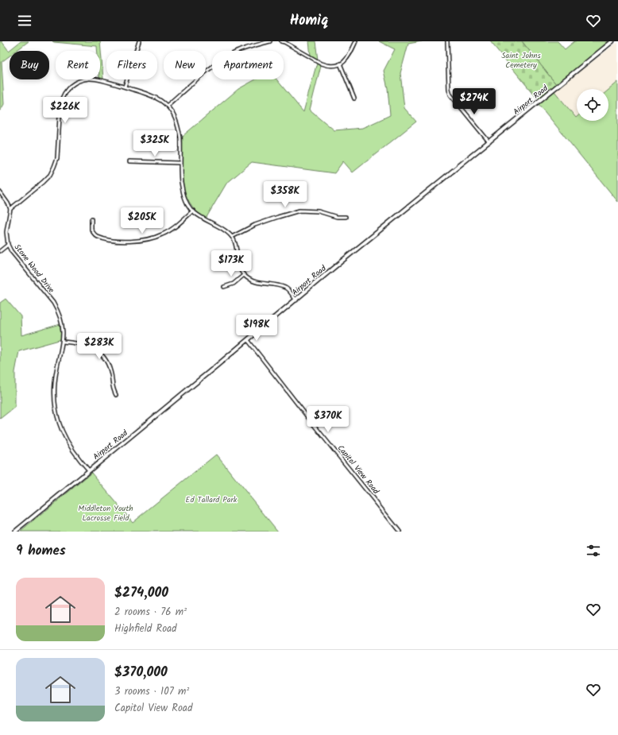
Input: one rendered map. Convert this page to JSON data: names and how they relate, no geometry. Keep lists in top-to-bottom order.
{
  "streets": {
    "street": ["Airport Road", "Stone Wood Drive", "Capitol View Road"]
  },
  "crossings": [
    ["Airport Road", "Stone Wood Drive"],
    ["Airport Road", "Capitol View Road"]
  ],
  "parks": ["Saint Johns Cemetery", "Ed Tallard Park", "Middleton Youth Lacrosse Field"],
  "page": {
    "header": "Homiq",
    "chip": [
      "Buy",
      "Rent",
      "Filters",
      "New",
      "Apartment"
    ],
    "price": [
      "$274K",
      "$226K",
      "$325K",
      "$358K",
      "$205K",
      "$173K",
      "$198K",
      "$283K",
      "$370K"
    ],
    "heading": "9 homes",
    "list": [
      {
        "name": "$274,000",
        "note": "2 rooms · 76 m² · Highfield Road"
      },
      {
        "name": "$370,000",
        "note": "3 rooms · 107 m² · Capitol View Road"
      }
    ]
  }
}
